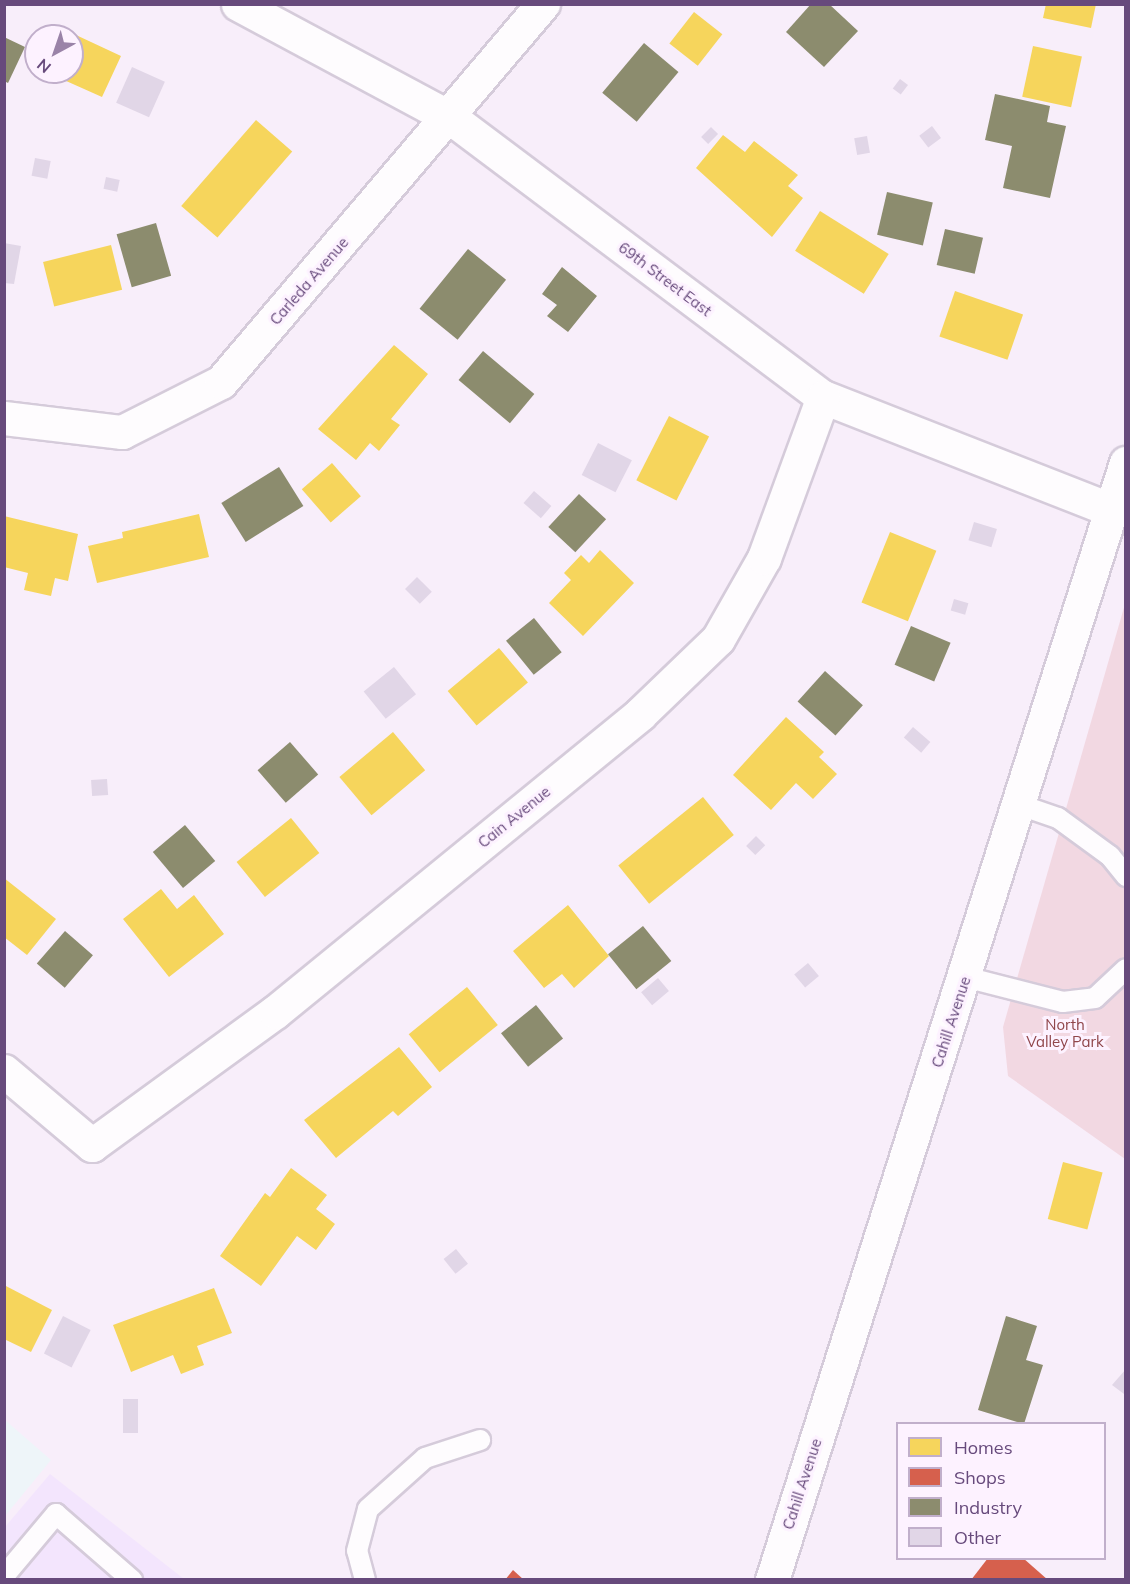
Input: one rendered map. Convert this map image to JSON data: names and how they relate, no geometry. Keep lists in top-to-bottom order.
{
  "streets": {
    "street": [
      "69th Street East",
      "Carleda Avenue",
      "Cain Avenue",
      "Cahill Avenue"
    ]
  },
  "crossings": [
    ["69th Street East", "Carleda Avenue"],
    ["69th Street East", "Cain Avenue"],
    ["69th Street East", "Cahill Avenue"]
  ],
  "parks": ["North Valley Park"],
  "legend": [
    "Homes",
    "Shops",
    "Industry",
    "Other"
  ],
  "north": "bottom left"
}
